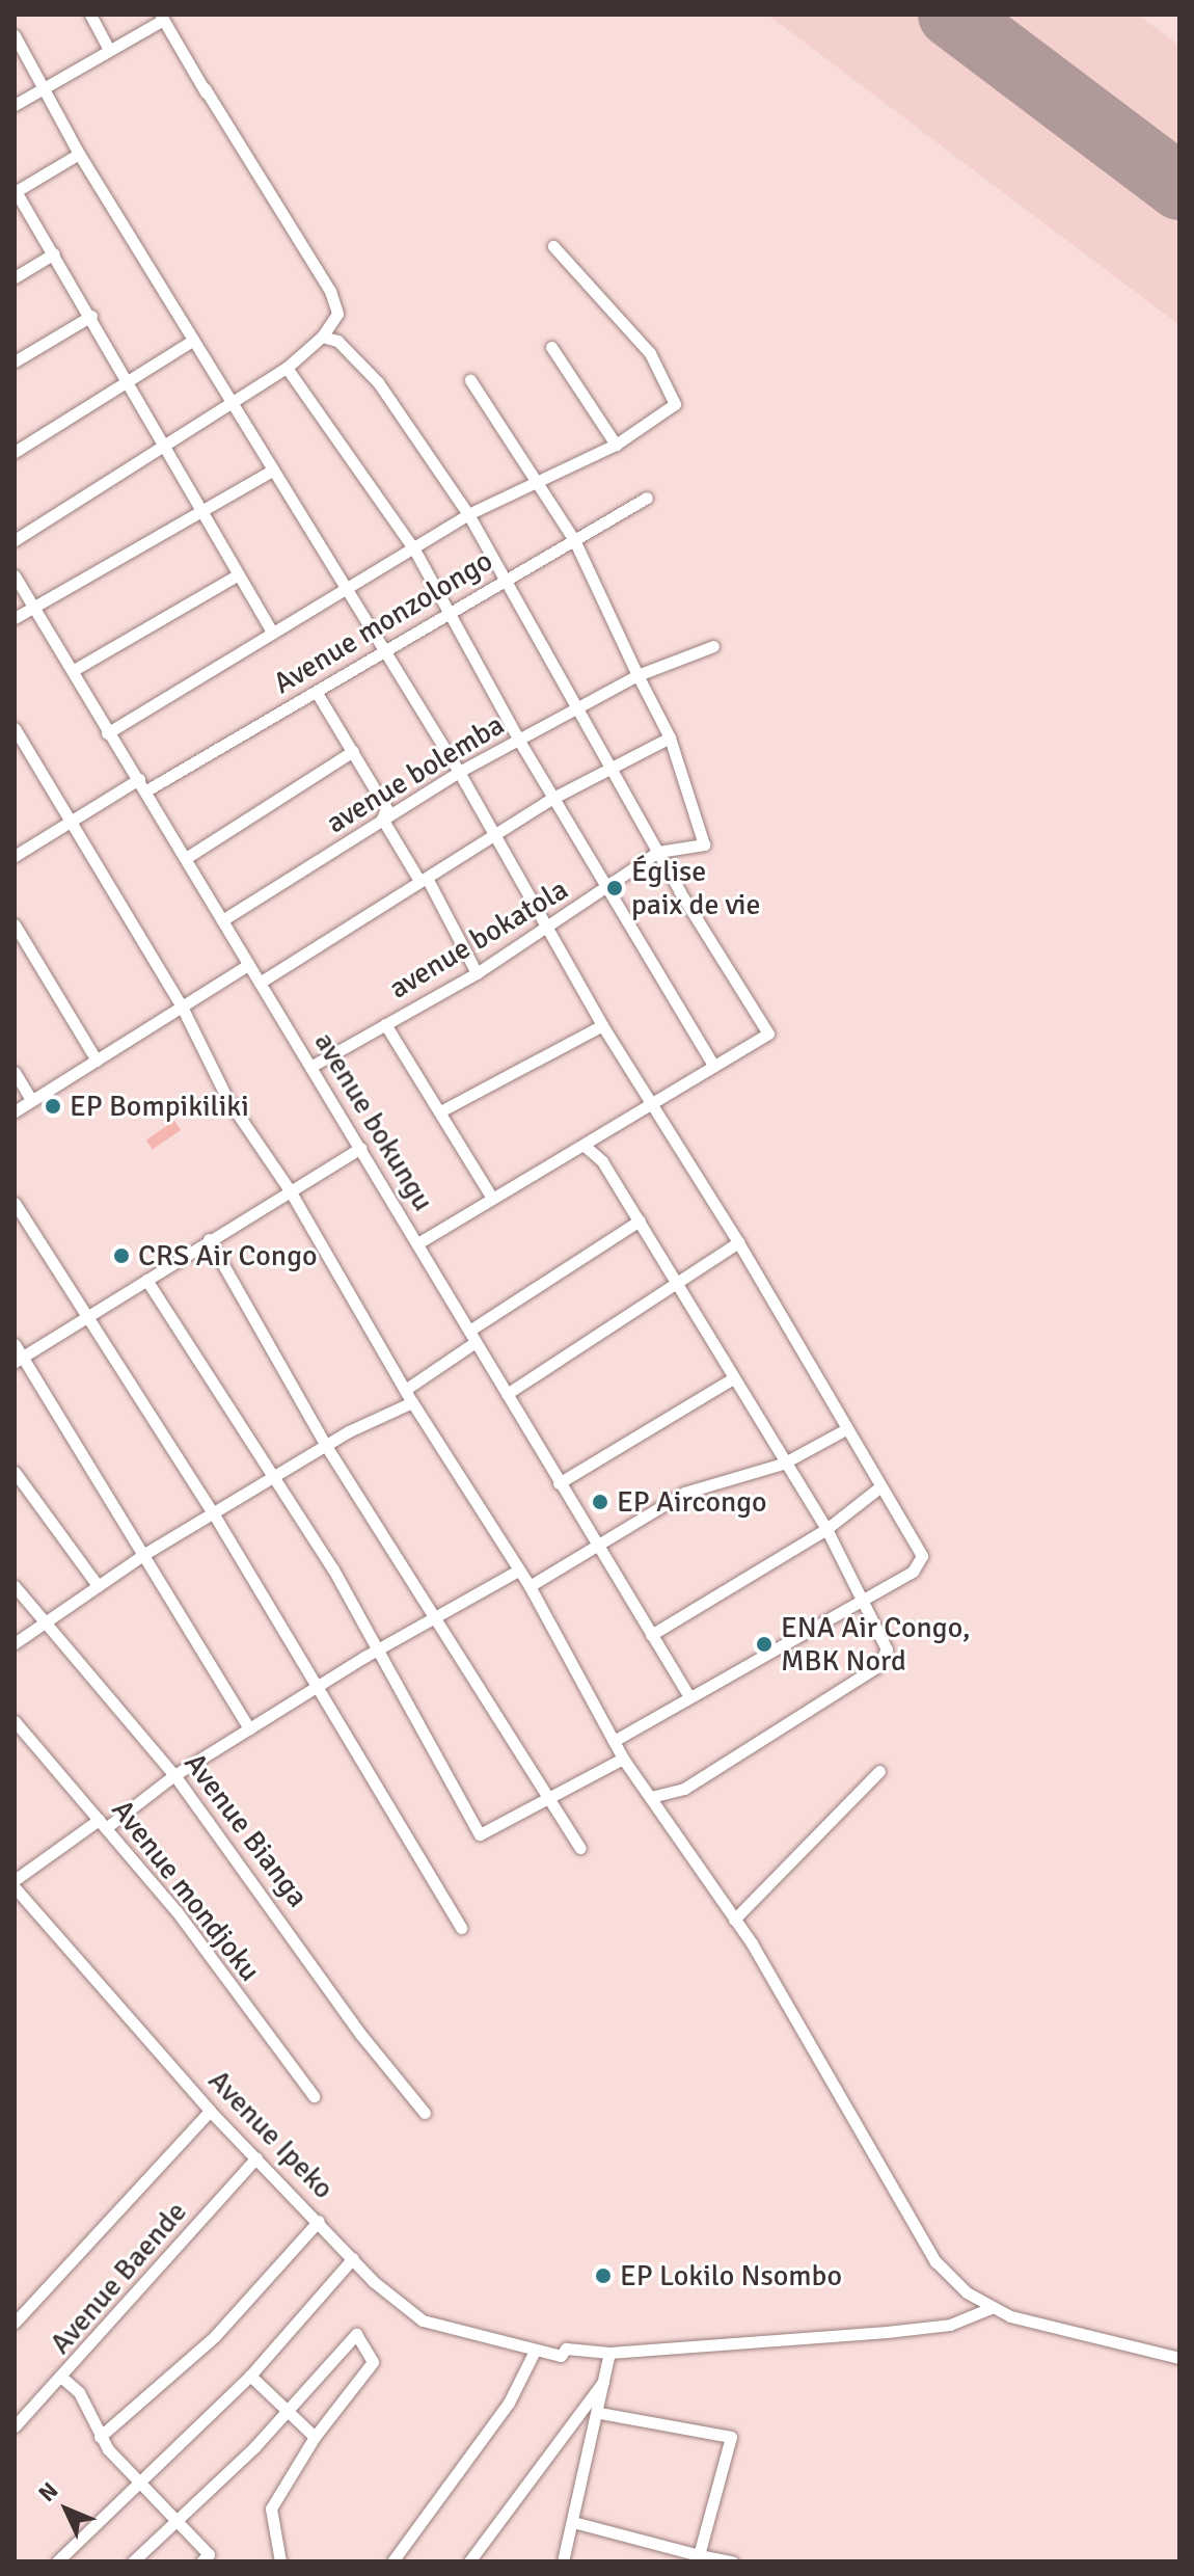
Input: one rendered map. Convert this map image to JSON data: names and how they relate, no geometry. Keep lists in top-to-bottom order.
{
  "streets": {
    "street": [
      "Avenue monzolongo",
      "avenue bolemba",
      "avenue bokatola",
      "avenue bokungu",
      "Avenue Bianga",
      "Avenue mondjoku",
      "Avenue Ipeko",
      "Avenue Baende"
    ]
  },
  "crossings": [
    ["Avenue monzolongo", "avenue bokatola"],
    ["Avenue monzolongo", "avenue bokungu"],
    ["avenue bolemba", "avenue bokatola"],
    ["avenue bolemba", "avenue bokungu"],
    ["avenue bokatola", "avenue bokungu"],
    ["Avenue Ipeko", "Avenue Baende"]
  ],
  "places": [
    "Église paix de vie",
    "EP Bompikiliki",
    "CRS Air Congo",
    "EP Aircongo",
    "ENA Air Congo, MBK Nord",
    "EP Lokilo Nsombo"
  ],
  "north": "top left"
}
